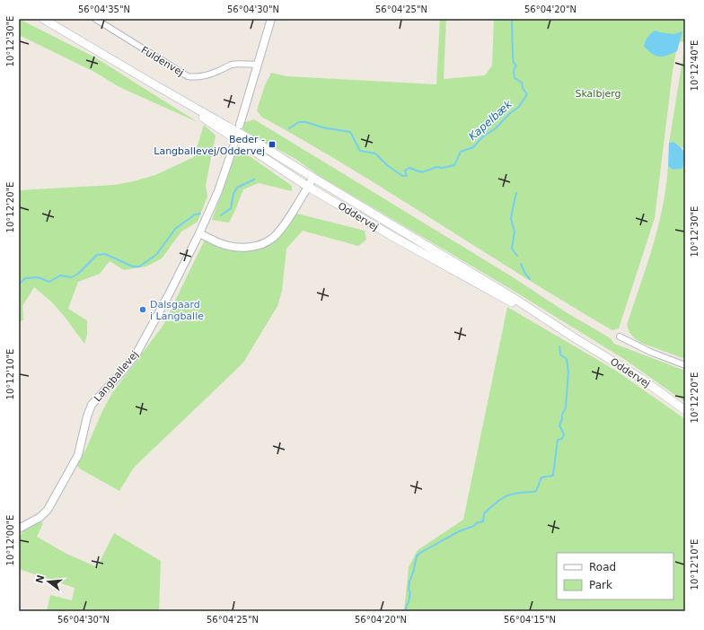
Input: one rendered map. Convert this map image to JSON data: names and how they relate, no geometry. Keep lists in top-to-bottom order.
{
  "streets": {
    "main road": ["Oddervej"],
    "street": ["Fuldenvej", "Langballevej"]
  },
  "water": ["Kapelbæk"],
  "parks": ["Skalbjerg"],
  "places": {
    "transit": ["Beder - Langballevej/Oddervej"],
    "other": ["Dalsgaard i Langballe"]
  },
  "legend": ["Road", "Park"],
  "north": "left",
  "coordinates": [
    "56°04'35\"N",
    "56°04'30\"N",
    "56°04'25\"N",
    "56°04'20\"N",
    "10°12'30\"E",
    "10°12'40\"E",
    "10°12'20\"E",
    "10°12'10\"E",
    "10°12'00\"E",
    "56°04'15\"N"
  ]
}
